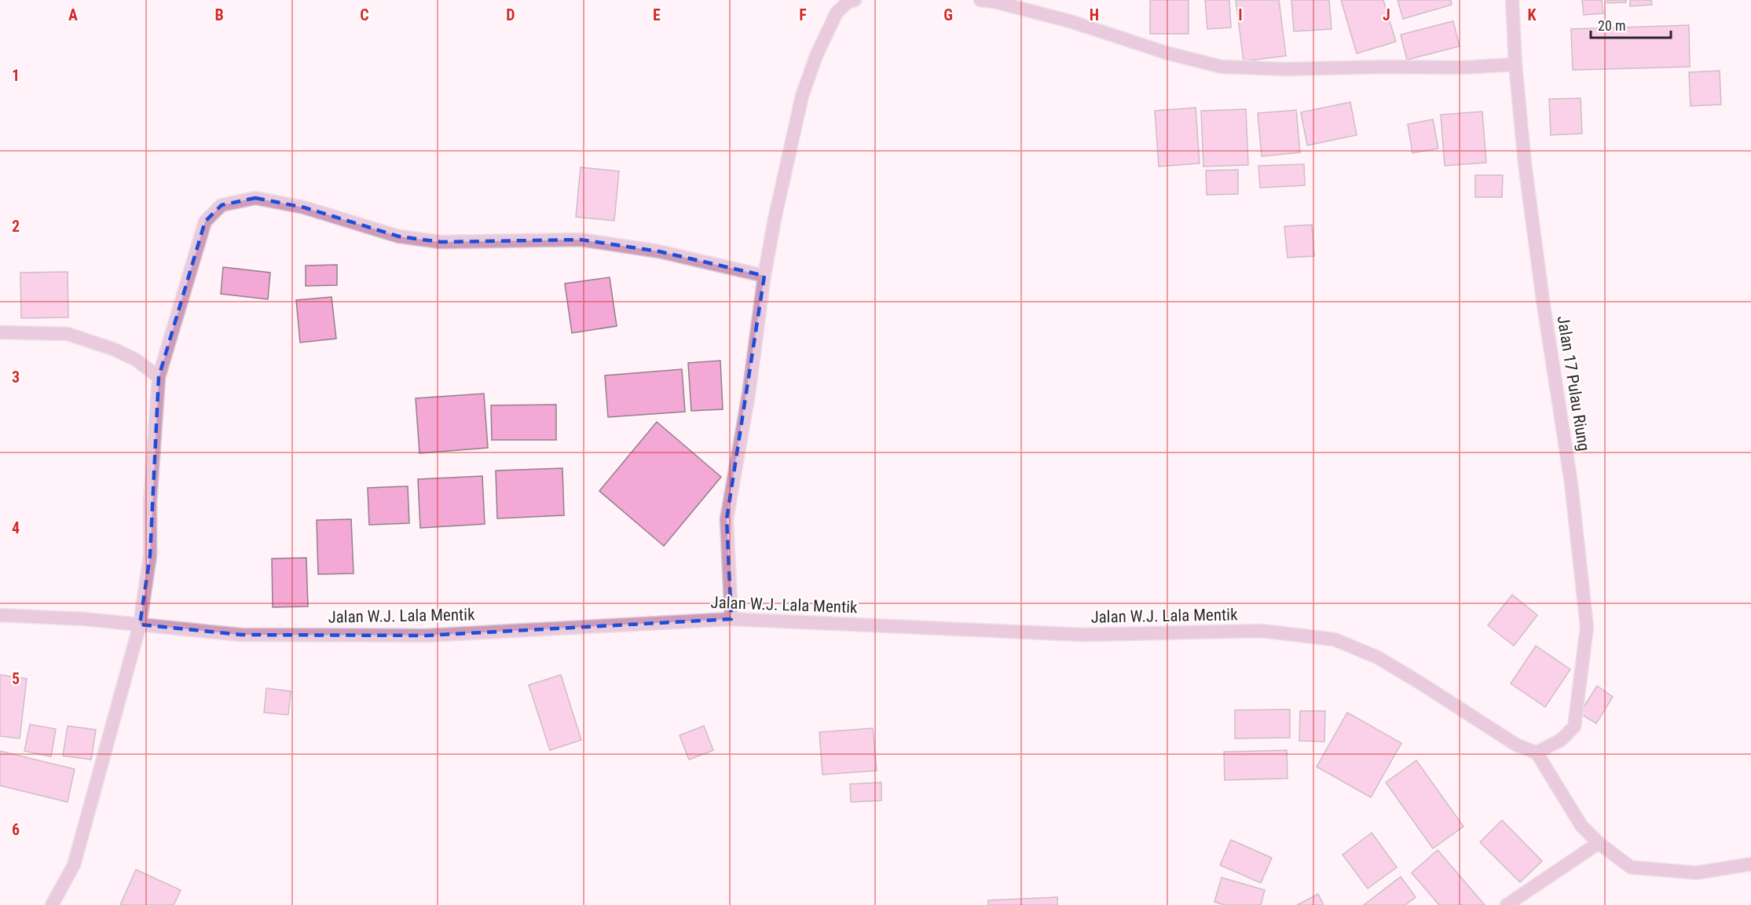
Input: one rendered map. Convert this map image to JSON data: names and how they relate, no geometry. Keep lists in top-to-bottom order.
{
  "streets": {
    "street": ["Jalan 17 Pulau Riung", "Jalan W.J. Lala Mentik"]
  },
  "crossings": [
    ["Jalan 17 Pulau Riung", "Jalan W.J. Lala Mentik"]
  ],
  "scale_bar": "20 m",
  "grid": {
    "columns": [
      "A",
      "B",
      "C",
      "D",
      "E",
      "F",
      "G",
      "H",
      "I",
      "J",
      "K"
    ],
    "rows": [
      "1",
      "2",
      "3",
      "4",
      "5",
      "6"
    ]
  }
}
